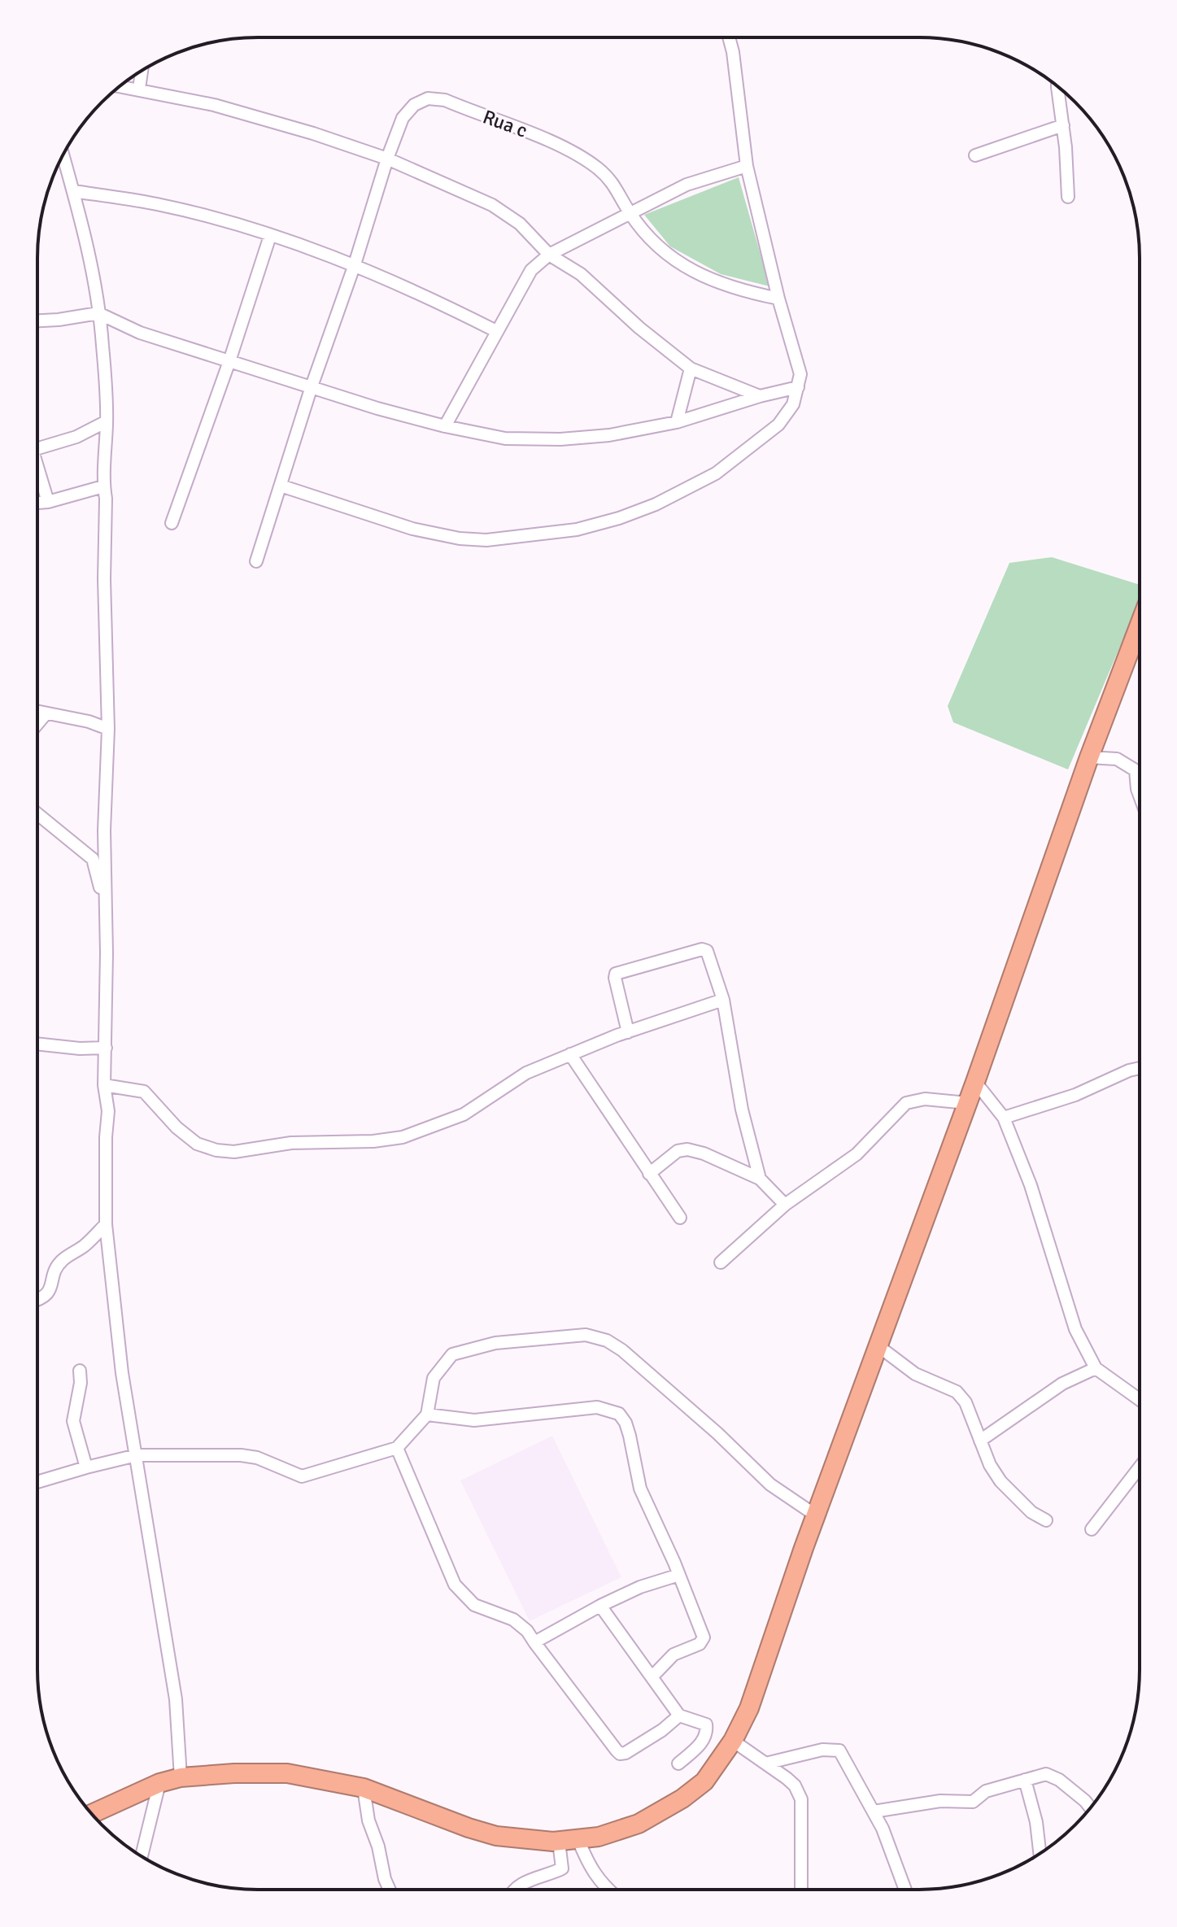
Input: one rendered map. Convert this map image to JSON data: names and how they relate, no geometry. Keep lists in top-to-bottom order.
{
  "streets": {
    "street": ["Rua c"]
  }
}
